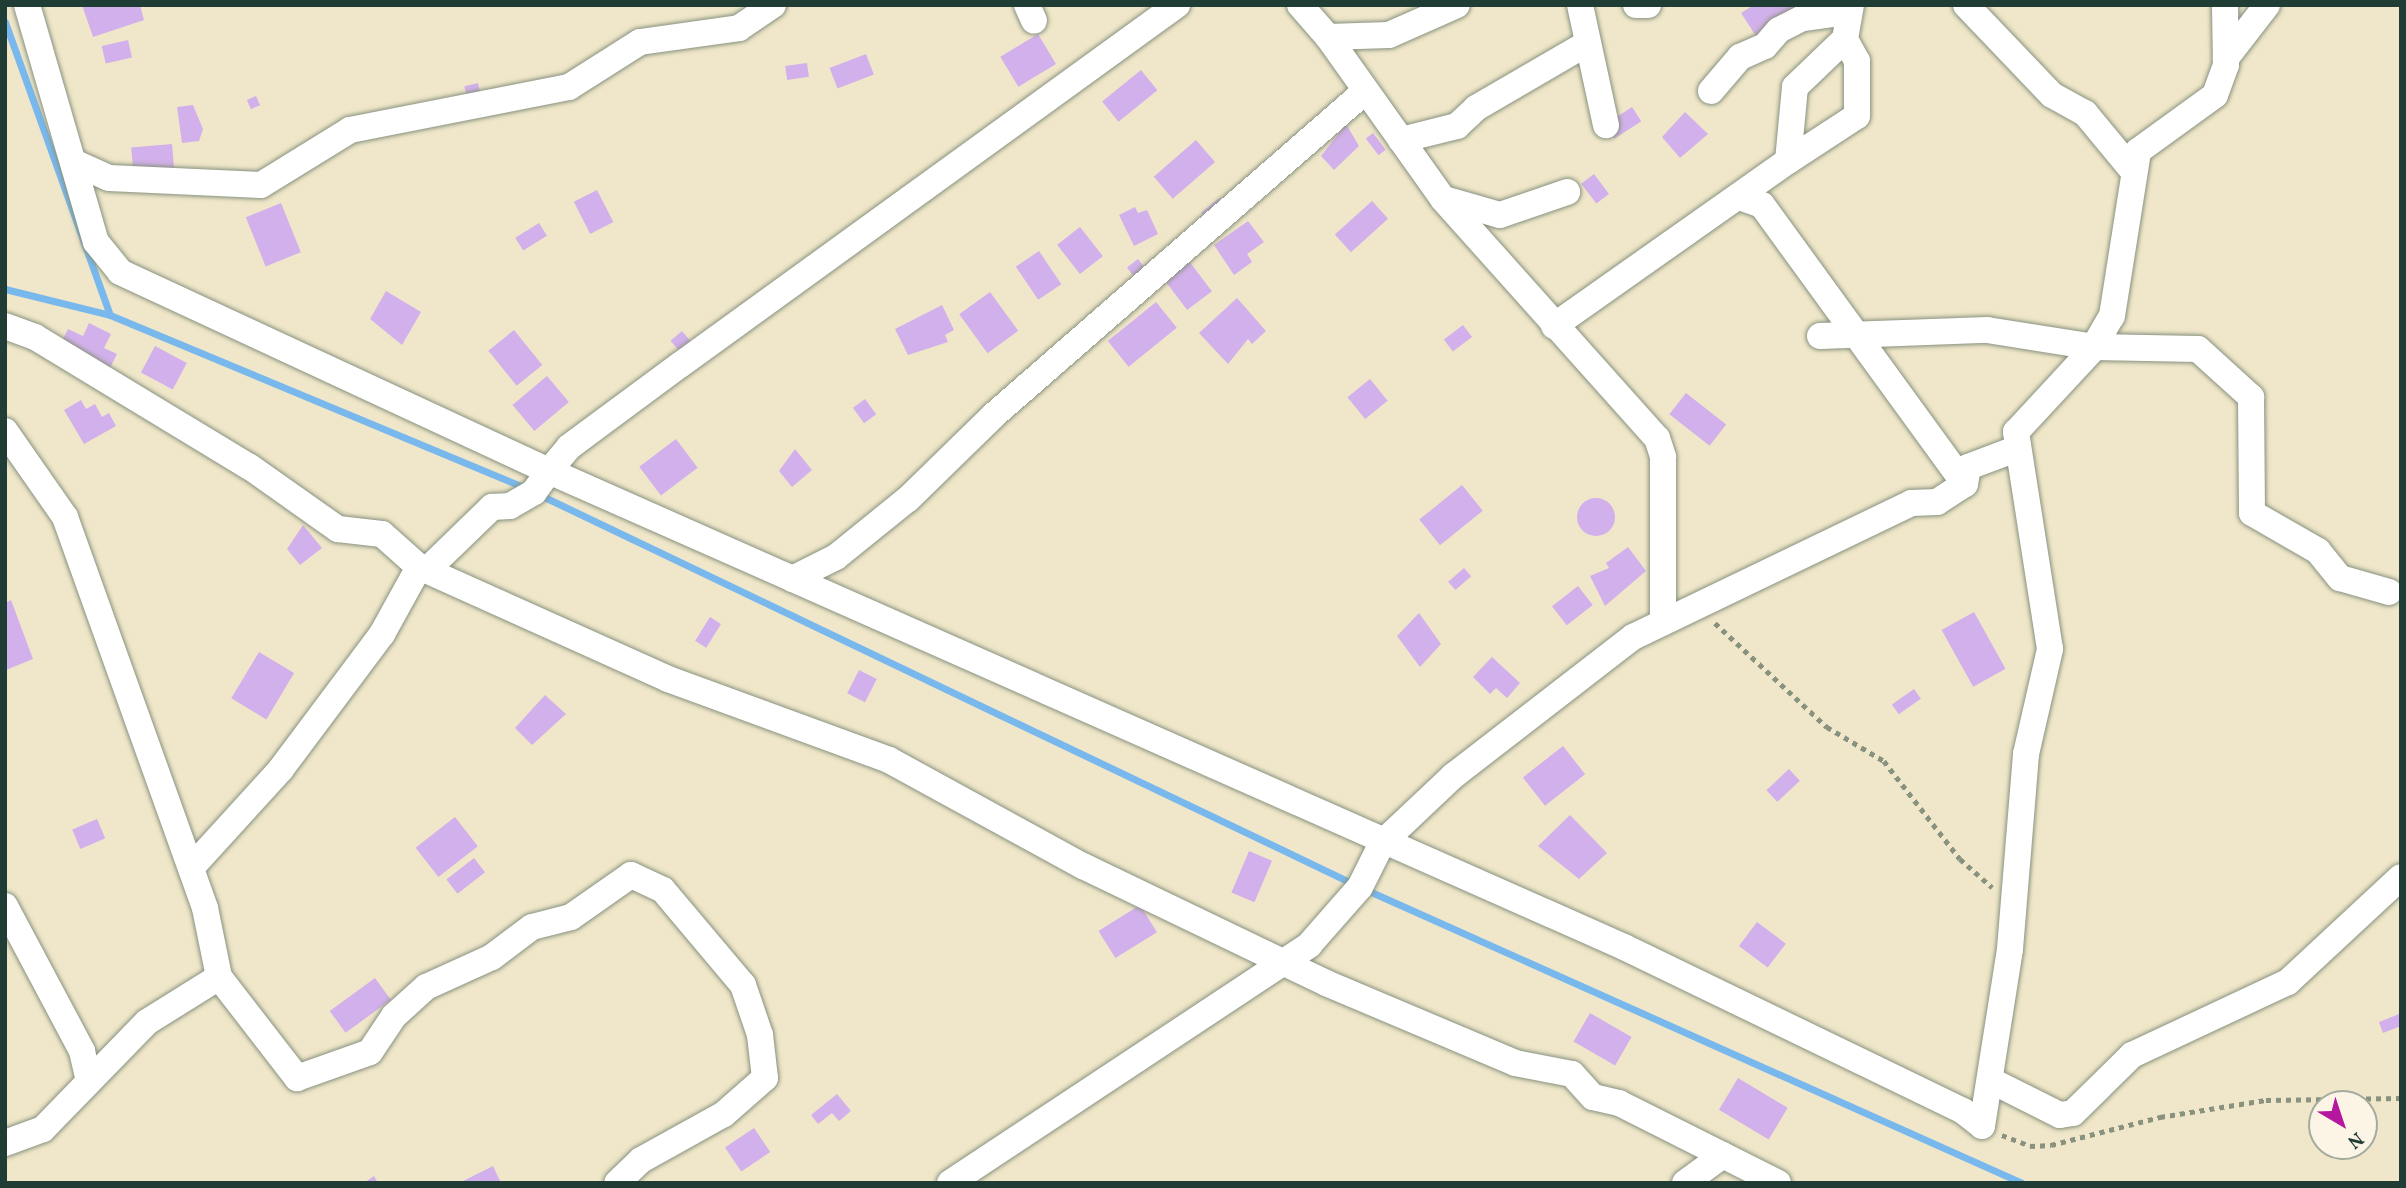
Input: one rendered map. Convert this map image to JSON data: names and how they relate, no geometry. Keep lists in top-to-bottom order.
{
  "north": "bottom right"
}
